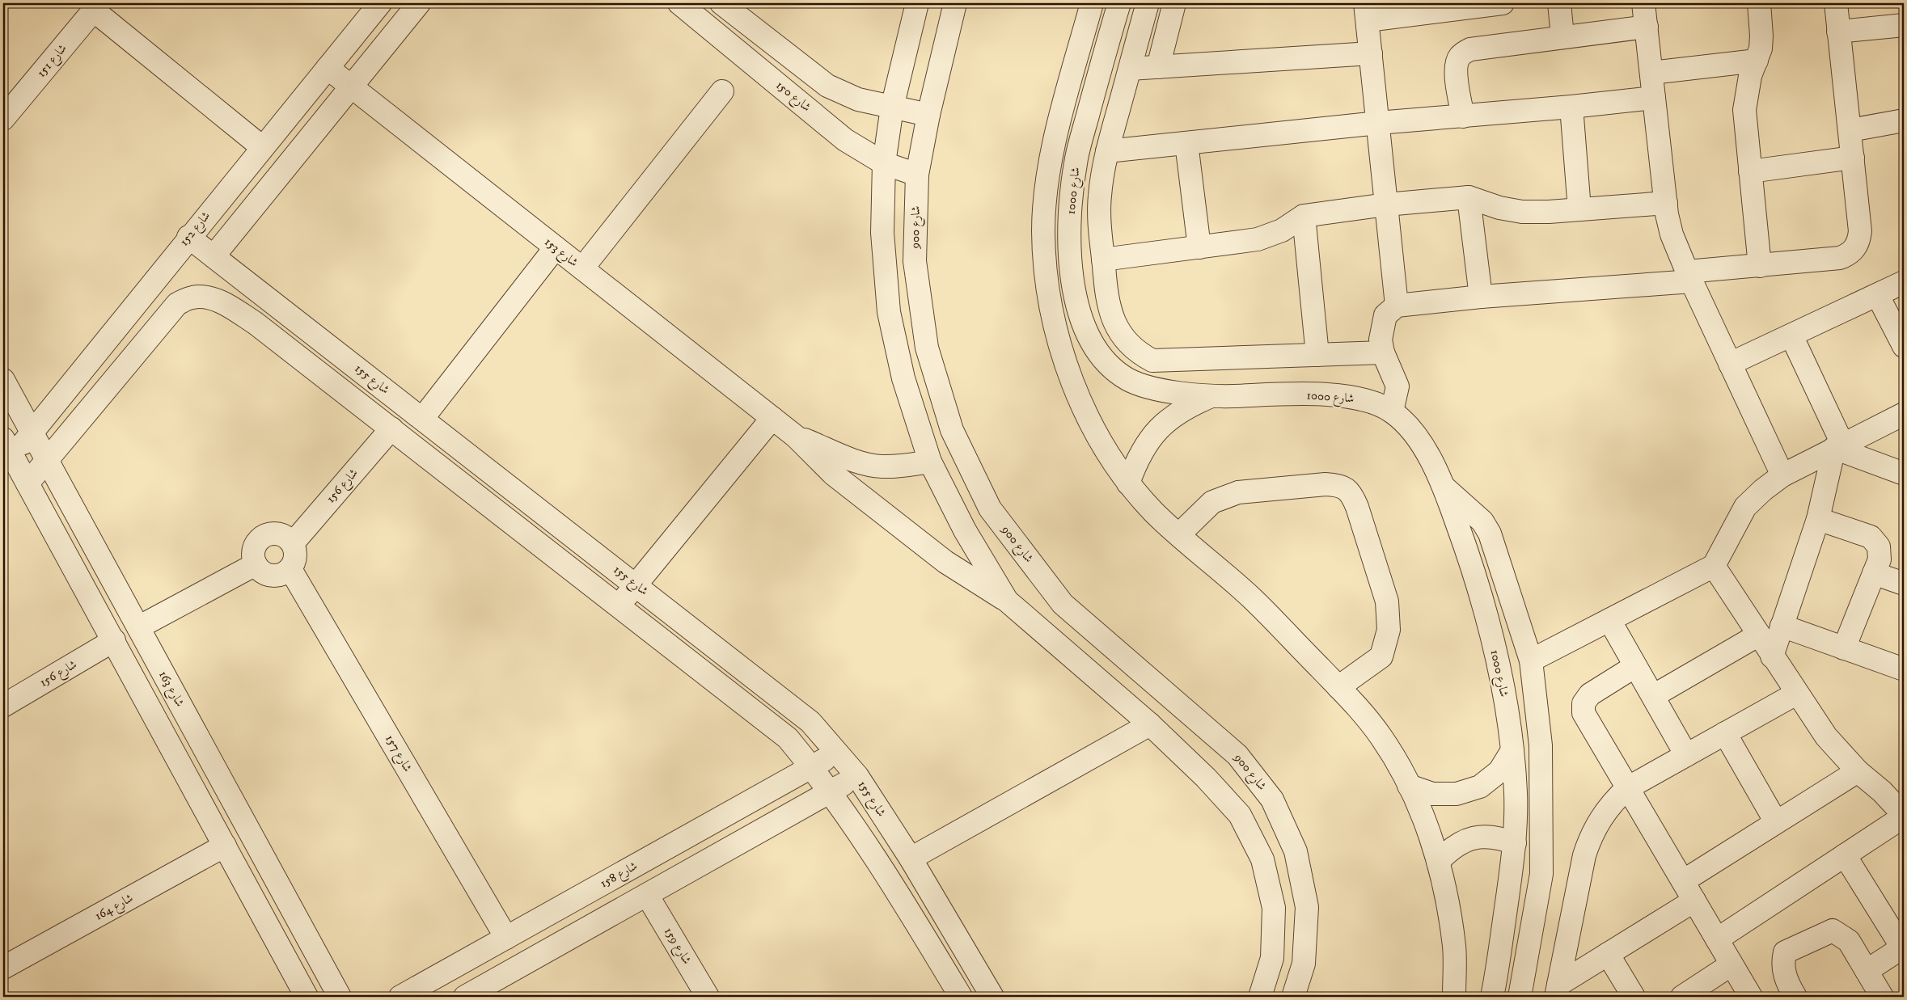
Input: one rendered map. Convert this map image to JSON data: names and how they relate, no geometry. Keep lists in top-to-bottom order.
{
  "streets": {
    "street": [
      "شارع 151",
      "شارع 150",
      "شارع 1000",
      "شارع 900",
      "شارع 152",
      "شارع 153",
      "شارع 155",
      "شارع 156",
      "شارع 163",
      "شارع 157",
      "شارع 158",
      "شارع 164",
      "شارع 159"
    ]
  },
  "crossings": [
    ["شارع 150", "شارع 900"],
    ["شارع 152", "شارع 153"],
    ["شارع 152", "شارع 155"],
    ["شارع 152", "شارع 163"],
    ["شارع 155", "شارع 158"],
    ["شارع 156", "شارع 157"],
    ["شارع 157", "شارع 158"]
  ]
}
